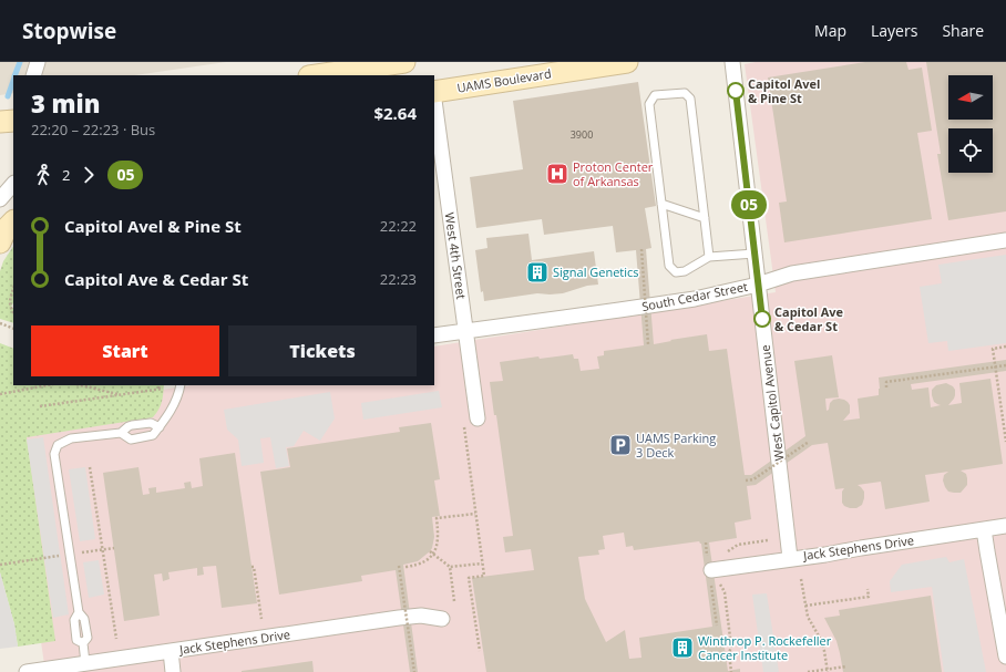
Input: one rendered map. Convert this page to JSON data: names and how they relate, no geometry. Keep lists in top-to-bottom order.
{
  "streets": {
    "main road": ["UAMS Boulevard"],
    "street": [
      "West 4th Street",
      "South Cedar Street",
      "West Capitol Avenue",
      "Jack Stephens Drive"
    ]
  },
  "crossings": [
    ["West 4th Street", "South Cedar Street"],
    ["South Cedar Street", "West Capitol Avenue"],
    ["West Capitol Avenue", "Jack Stephens Drive"]
  ],
  "places": {
    "other": ["Capitol Avel & Pine St", "Capitol Ave & Cedar St"],
    "hospital": ["Proton Center of Arkansas"],
    "building": ["Signal Genetics", "Winthrop P. Rockefeller Cancer Institute"],
    "parking": ["UAMS Parking 3 Deck"]
  },
  "lines": ["bus line 05"],
  "house_numbers": ["3900"],
  "north": "left",
  "page": {
    "header": "Stopwise",
    "nav": ["Map", "Layers", "Share"],
    "on_map": "05",
    "heading": ["3 min", "22:20 – 22:23 · Bus", "$2.64"],
    "legs": ["2", "05"],
    "list": [
      {
        "name": "Capitol Avel & Pine St",
        "value": "22:22"
      },
      {
        "name": "Capitol Ave & Cedar St",
        "value": "22:23"
      }
    ],
    "buttons": ["Start", "Tickets"]
  }
}
